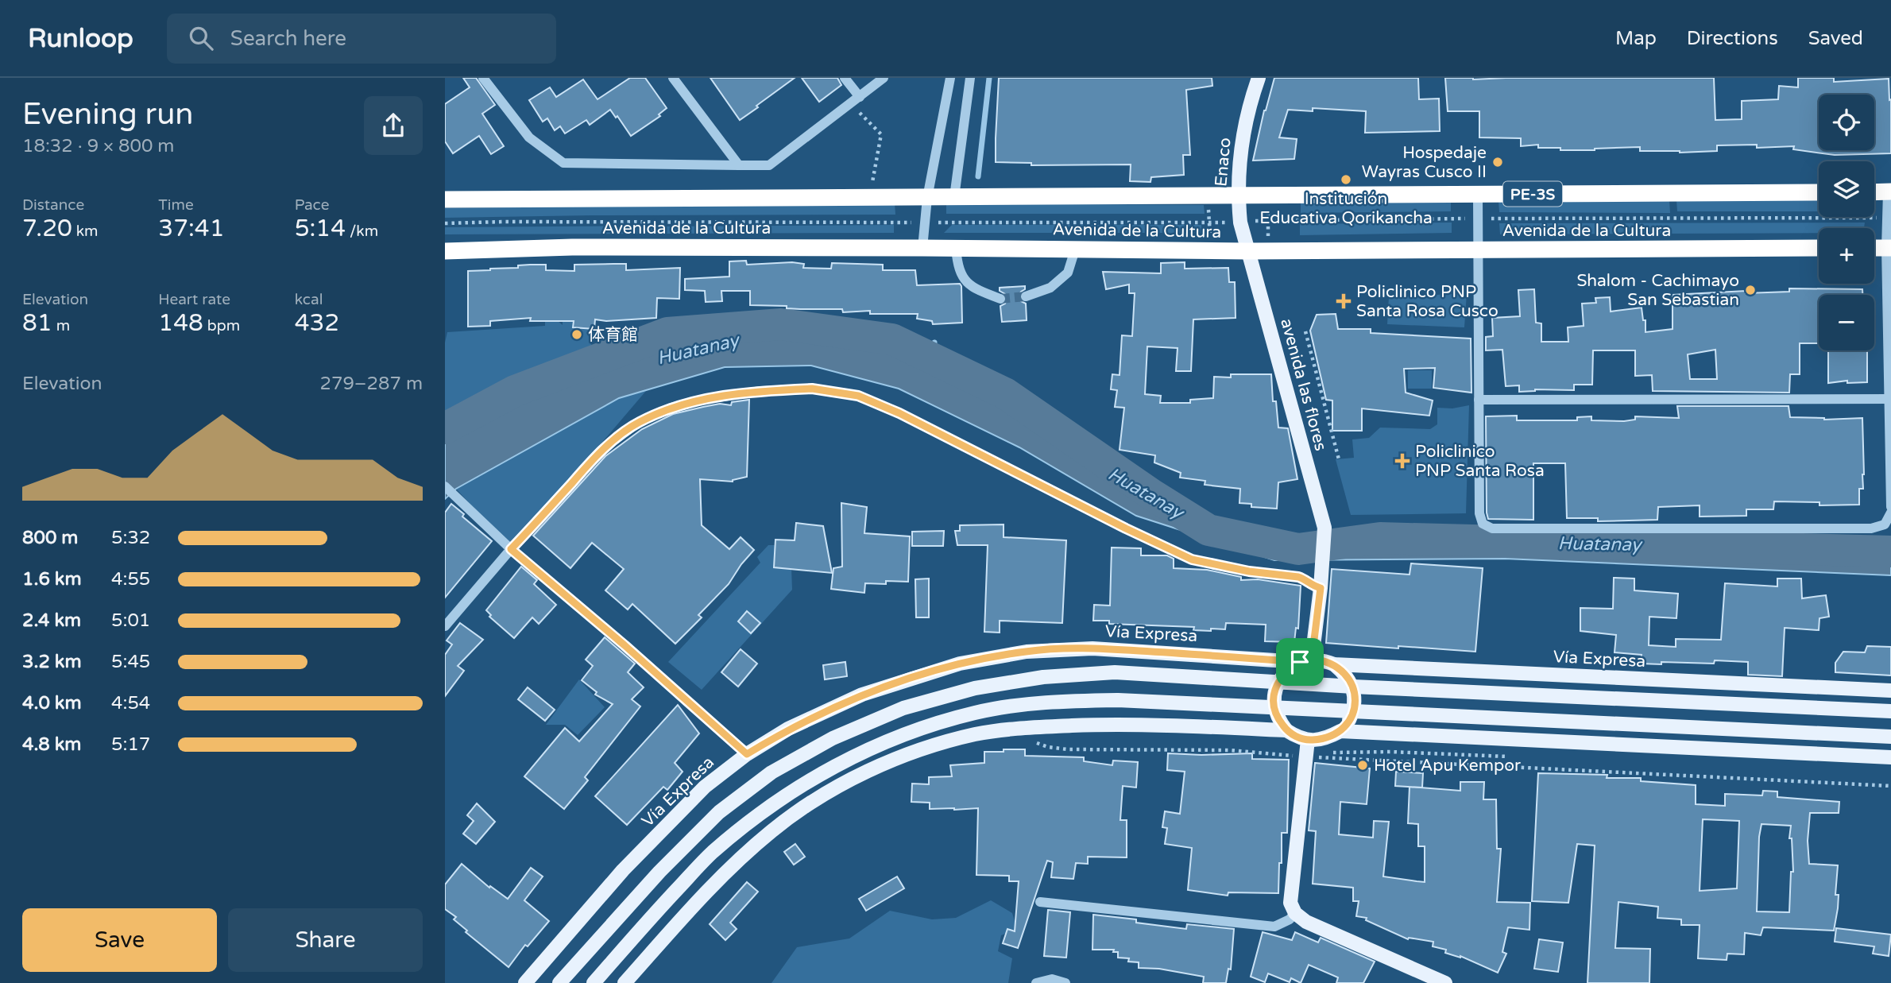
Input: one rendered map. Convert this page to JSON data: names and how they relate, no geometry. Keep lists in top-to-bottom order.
{
  "streets": {
    "highway": ["PE-3S", "Avenida de la Cultura"],
    "main road": ["Enaco", "avenida las flores", "Vía Expresa"]
  },
  "crossings": [
    ["Enaco", "Avenida de la Cultura"],
    ["Enaco", "avenida las flores"],
    ["Avenida de la Cultura", "avenida las flores"],
    ["avenida las flores", "Vía Expresa"]
  ],
  "water": ["Huatanay"],
  "places": {
    "other": [
      "Hospedaje Wayras Cusco II",
      "Institución Educativa Qorikancha",
      "Shalom - Cachimayo San Sebastian",
      "体育館",
      "Hotel Apu Kempor"
    ],
    "health": ["Policlinico PNP Santa Rosa Cusco", "Policlinico PNP Santa Rosa"]
  },
  "page": {
    "header": "Runloop",
    "search": "Search here",
    "nav": ["Map", "Directions", "Saved"],
    "heading": ["Evening run", "18:32 · 9 × 800 m"],
    "map_buttons": ["+", "−"],
    "stats": [
      ["Distance", "7.20 km"],
      ["Time", "37:41"],
      ["Pace", "5:14 /km"],
      ["Elevation", "81 m"],
      ["Heart rate", "148 bpm"],
      ["kcal", "432"]
    ],
    "chart": ["Elevation", "279–287 m"],
    "list": [
      {
        "name": "800 m",
        "note": "5:32"
      },
      {
        "name": "1.6 km",
        "note": "4:55"
      },
      {
        "name": "2.4 km",
        "note": "5:01"
      },
      {
        "name": "3.2 km",
        "note": "5:45"
      },
      {
        "name": "4.0 km",
        "note": "4:54"
      },
      {
        "name": "4.8 km",
        "note": "5:17"
      }
    ],
    "buttons": ["Save", "Share"]
  }
}
